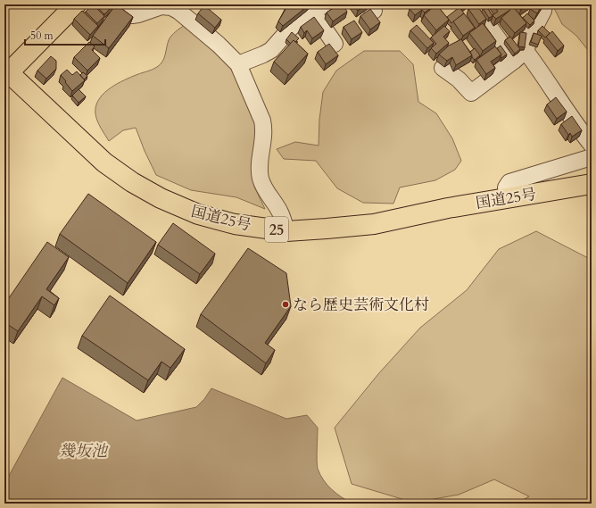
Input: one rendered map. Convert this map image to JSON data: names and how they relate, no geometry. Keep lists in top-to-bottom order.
{
  "streets": {
    "main road": ["国道25号", "25"]
  },
  "water": ["幾坂池"],
  "places": ["なら歴史芸術文化村"],
  "scale_bar": "50 m"
}
